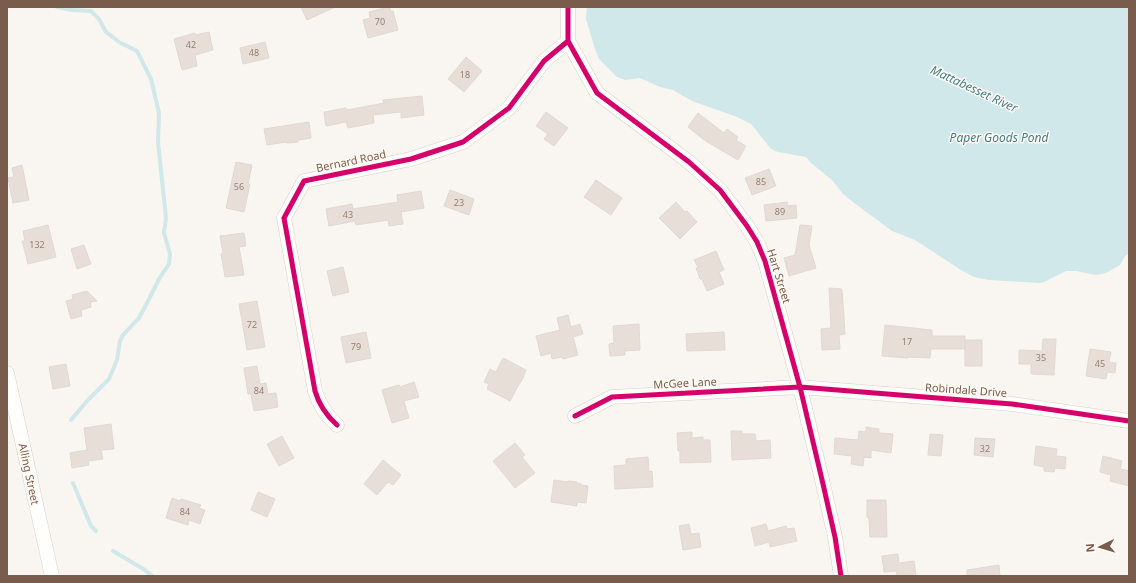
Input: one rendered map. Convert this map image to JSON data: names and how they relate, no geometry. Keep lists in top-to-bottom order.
{
  "streets": {
    "street": [
      "Bernard Road",
      "Hart Street",
      "McGee Lane",
      "Robindale Drive",
      "Alling Street"
    ]
  },
  "crossings": [
    ["Bernard Road", "Hart Street"],
    ["Hart Street", "McGee Lane"],
    ["Hart Street", "Robindale Drive"],
    ["McGee Lane", "Robindale Drive"]
  ],
  "water": ["Mattabesset River", "Paper Goods Pond"],
  "house_numbers": [
    "70",
    "42",
    "48",
    "18",
    "85",
    "56",
    "23",
    "89",
    "43",
    "132",
    "72",
    "17",
    "79",
    "35",
    "45",
    "84",
    "32",
    "84"
  ],
  "north": "left"
}
